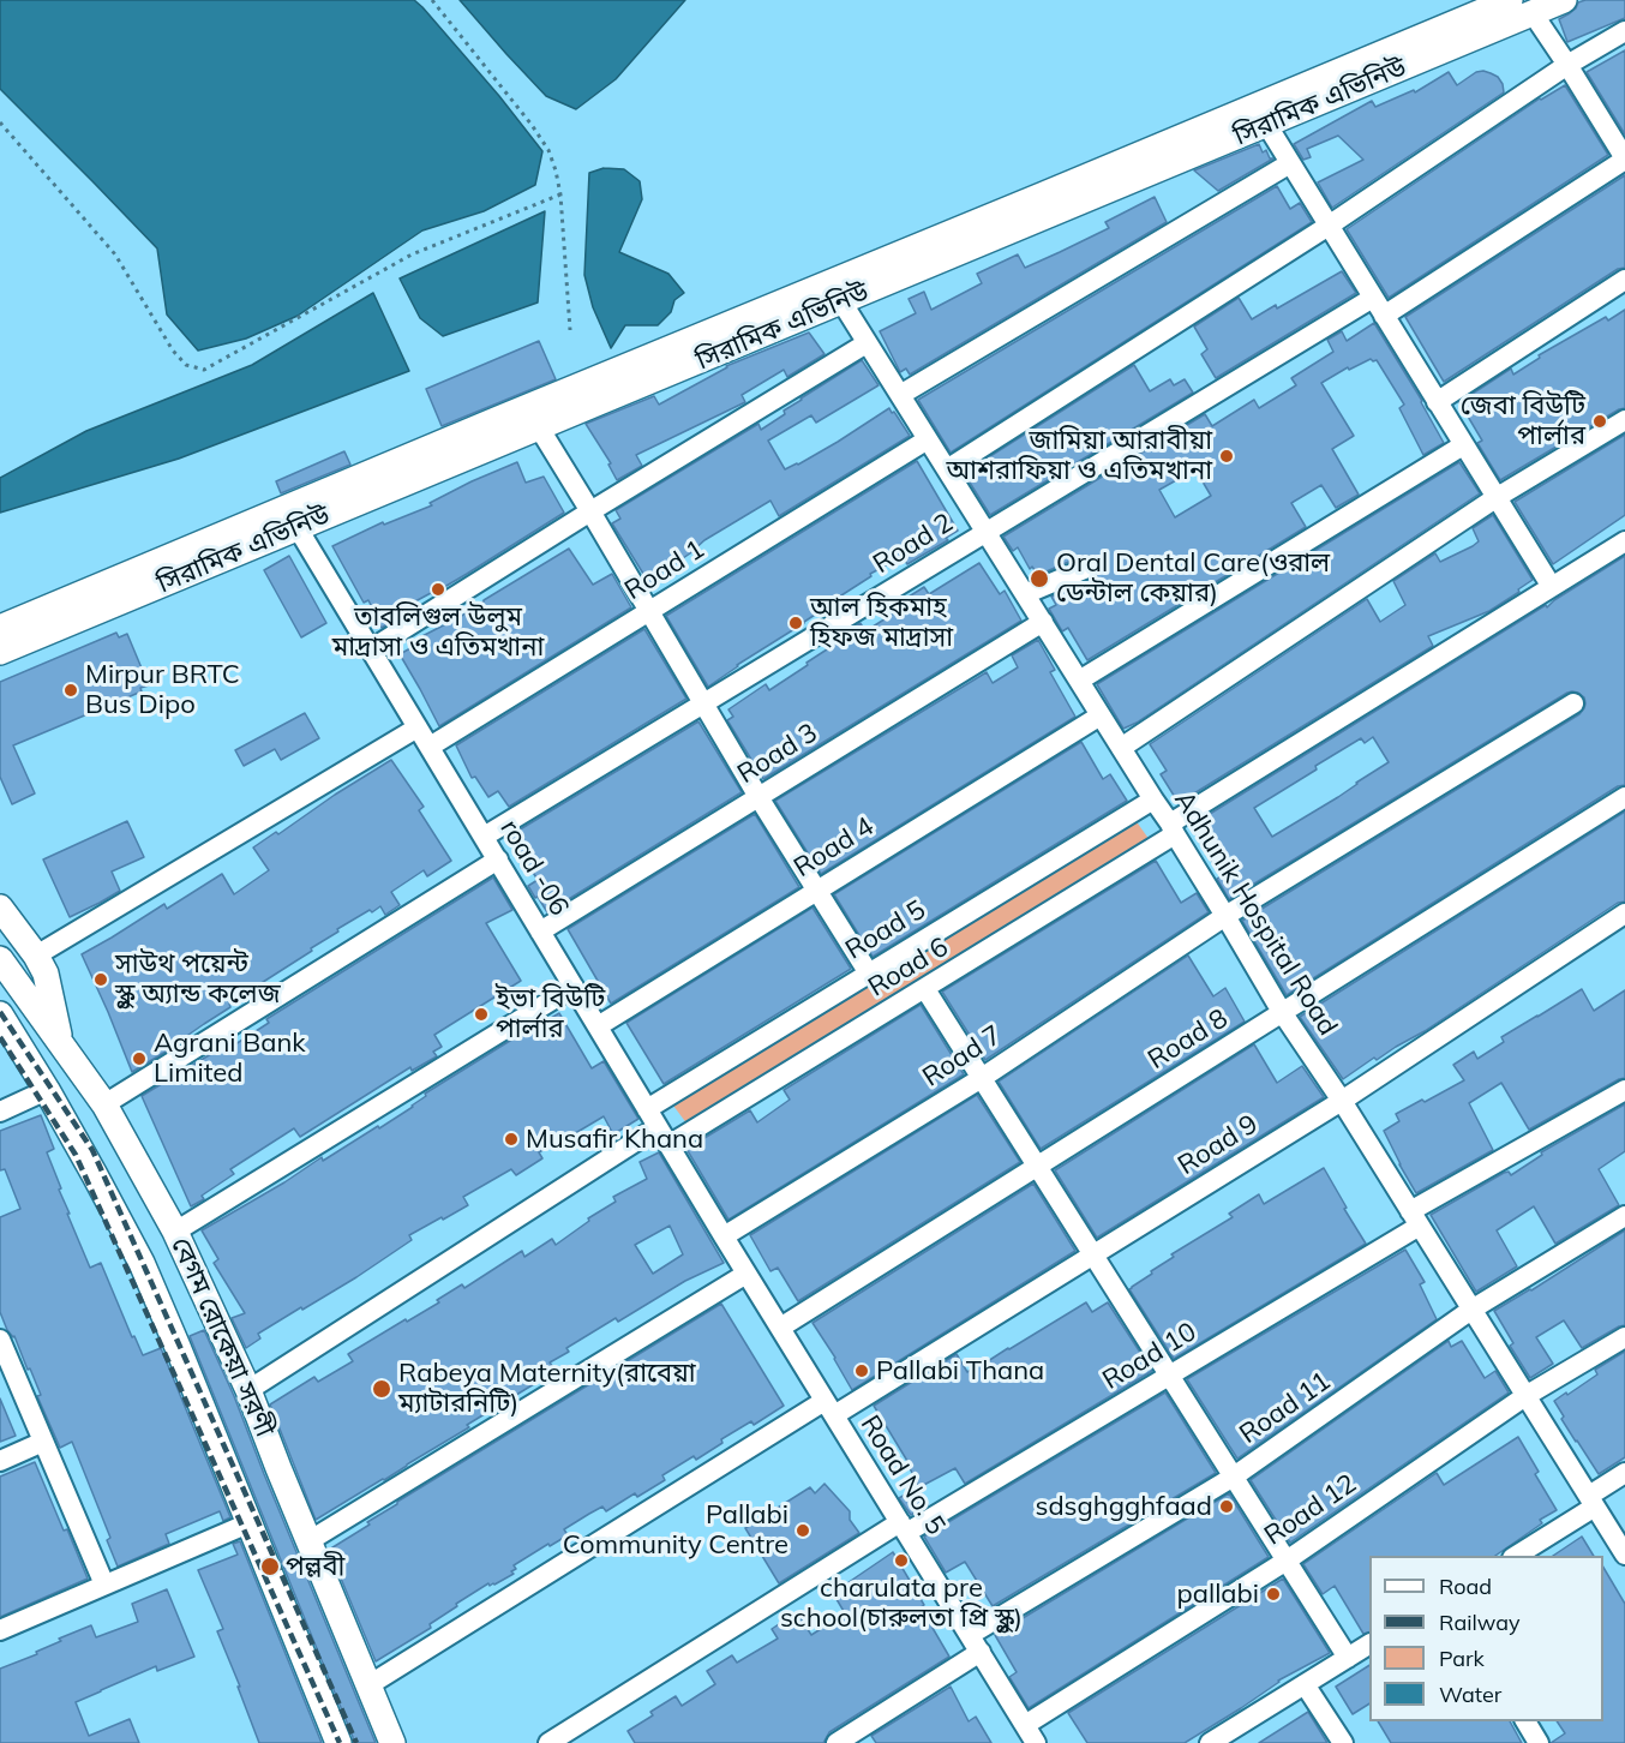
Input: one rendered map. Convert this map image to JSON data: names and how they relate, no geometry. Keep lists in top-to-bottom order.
{
  "streets": {
    "main road": ["সিরামিক এভিনিউ", "বেগম রোকেয়া সরণী"],
    "street": [
      "Road 2",
      "Road 1",
      "Road 3",
      "Road 4",
      "road -06",
      "Adhunik Hospital Road",
      "Road 5",
      "Road 6",
      "Road 8",
      "Road 7",
      "Road 9",
      "Road 10",
      "Road 11",
      "Road No. 5",
      "Road 12"
    ]
  },
  "crossings": [
    ["সিরামিক এভিনিউ", "road -06"],
    ["সিরামিক এভিনিউ", "Adhunik Hospital Road"],
    ["Road 2", "road -06"],
    ["Road 2", "Adhunik Hospital Road"],
    ["Road 1", "road -06"],
    ["Road 1", "Adhunik Hospital Road"],
    ["Road 3", "road -06"],
    ["Road 3", "Adhunik Hospital Road"],
    ["Road 4", "road -06"],
    ["Road 4", "Adhunik Hospital Road"],
    ["road -06", "Road 5"],
    ["road -06", "Road 6"],
    ["road -06", "Road 7"],
    ["road -06", "Road No. 5"],
    ["Adhunik Hospital Road", "Road 5"],
    ["Adhunik Hospital Road", "Road 6"],
    ["Adhunik Hospital Road", "Road 8"],
    ["Adhunik Hospital Road", "Road 7"],
    ["Adhunik Hospital Road", "Road 9"],
    ["Adhunik Hospital Road", "Road 10"],
    ["Adhunik Hospital Road", "Road 11"],
    ["Adhunik Hospital Road", "Road 12"],
    ["Road 8", "Road No. 5"],
    ["Road 7", "Road No. 5"],
    ["Road 9", "Road No. 5"],
    ["Road 10", "Road No. 5"],
    ["Road 11", "Road No. 5"],
    ["Road No. 5", "Road 12"]
  ],
  "places": [
    "জেবা বিউটি পার্লার",
    "জামিয়া আরাবীয়া আশরাফিয়া ও এতিমখানা",
    "Oral Dental Care(ওরাল ডেন্টাল কেয়ার)",
    "তাবলিগুল উলুম মাদ্রাসা ও এতিমখানা",
    "আল হিকমাহ হিফজ মাদ্রাসা",
    "Mirpur BRTC Bus Dipo",
    "সাউথ পয়েন্ট স্কুল অ্যান্ড কলেজ",
    "ইভা বিউটি পার্লার",
    "Agrani Bank Limited",
    "Musafir Khana",
    "Pallabi Thana",
    "Rabeya Maternity(রাবেয়া ম্যাটারনিটি)",
    "sdsghgghfaad",
    "Pallabi Community Centre",
    "charulata pre school(চারুলতা প্রি স্কুল)",
    "পল্লবী",
    "pallabi"
  ],
  "legend": [
    "Road",
    "Railway",
    "Park",
    "Water"
  ]
}
